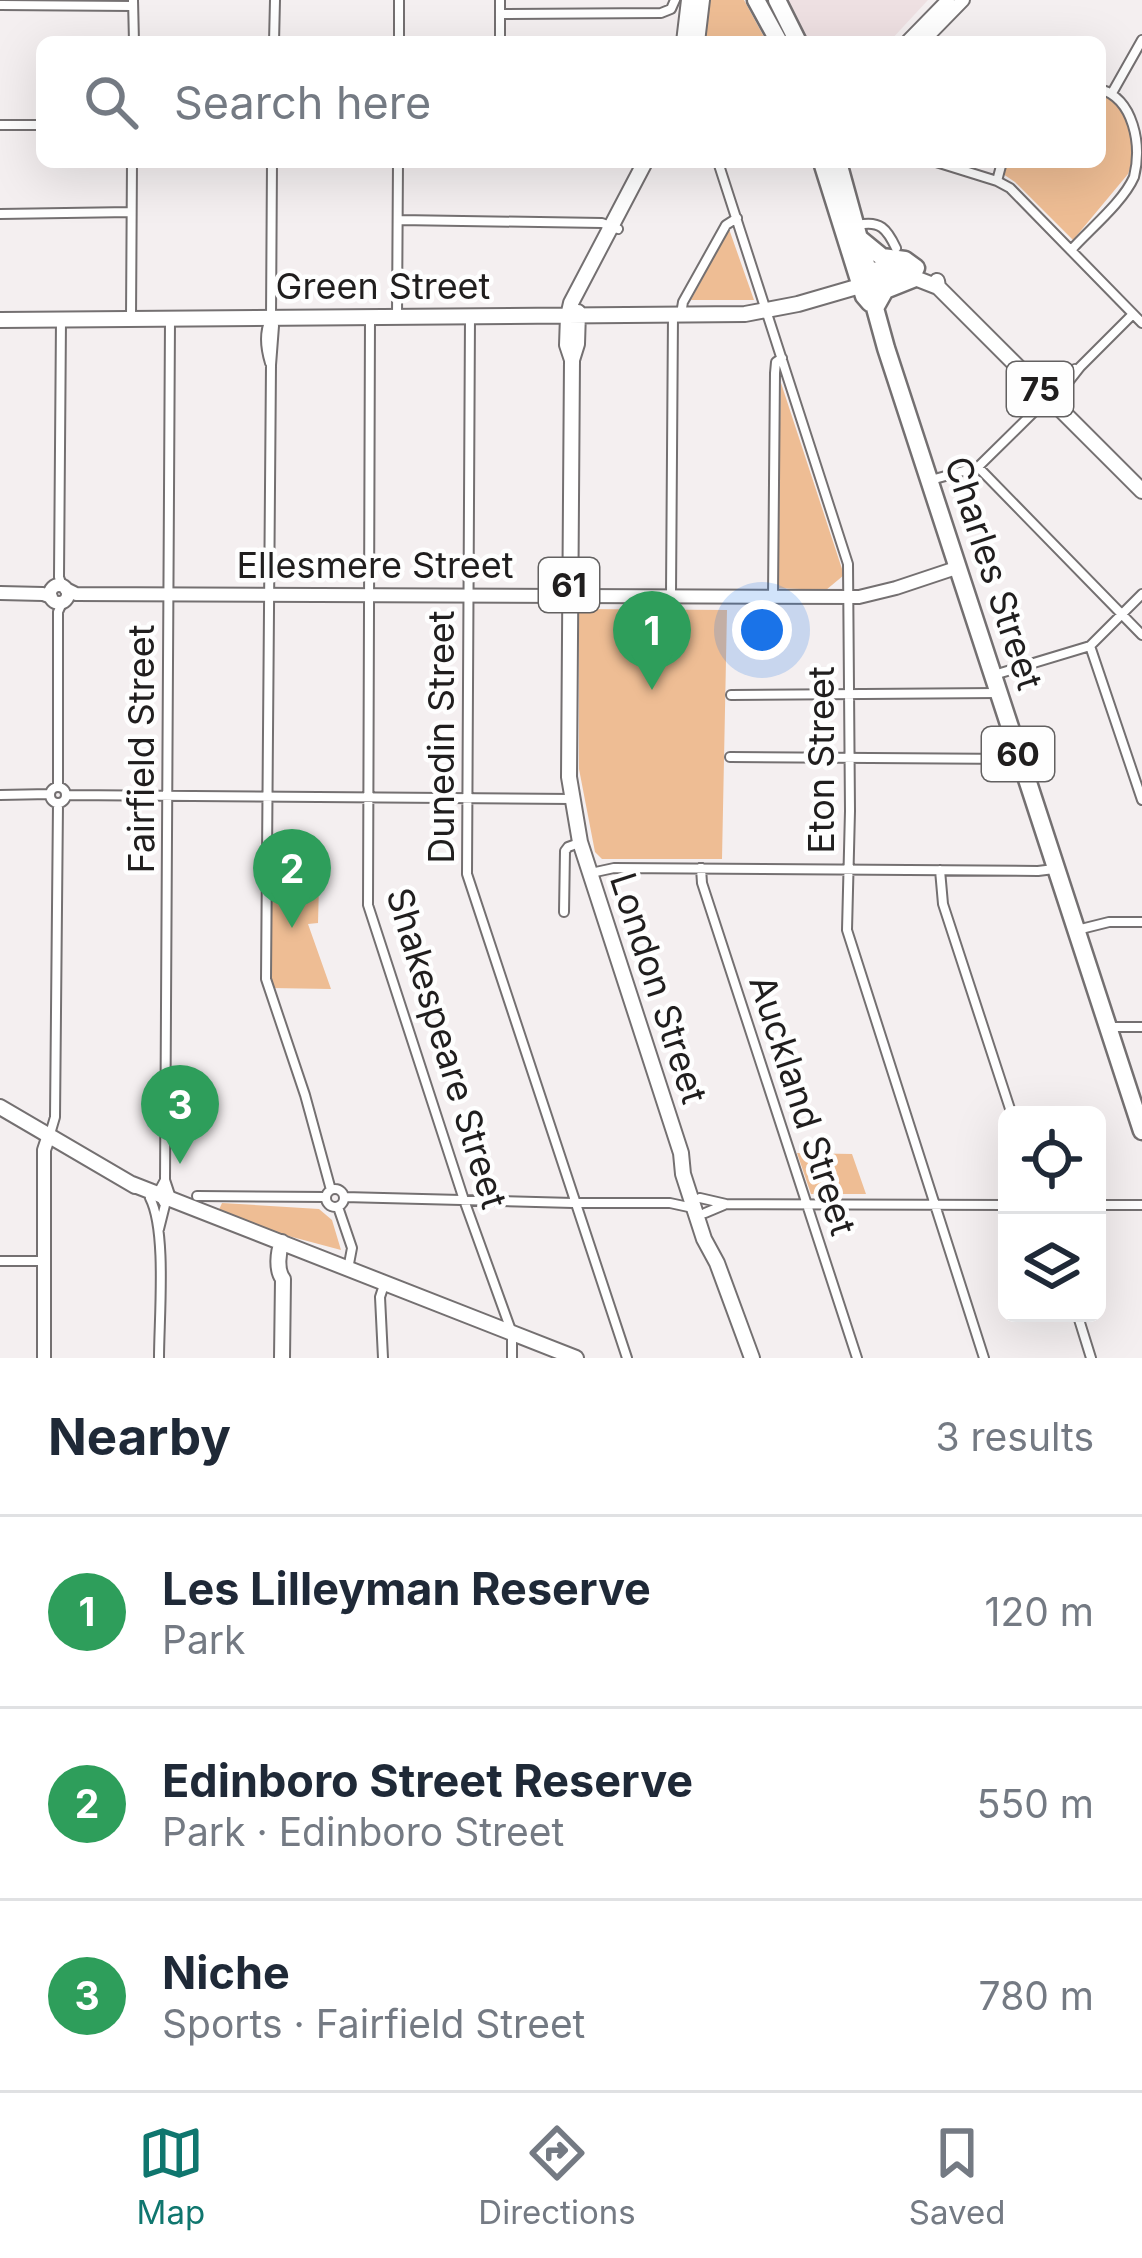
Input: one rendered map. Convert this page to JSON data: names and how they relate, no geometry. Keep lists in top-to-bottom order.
{
  "streets": {
    "highway": ["Charles Street", "60"],
    "main road": [
      "Green Street",
      "75",
      "61",
      "London Street"
    ],
    "street": [
      "Ellesmere Street",
      "Dunedin Street",
      "Fairfield Street",
      "Eton Street",
      "Shakespeare Street",
      "Auckland Street"
    ]
  },
  "crossings": [
    ["Green Street", "75"],
    ["Green Street", "Charles Street"],
    ["Green Street", "Dunedin Street"],
    ["Green Street", "Fairfield Street"],
    ["Green Street", "Eton Street"],
    ["Green Street", "London Street"],
    ["Green Street", "Shakespeare Street"],
    ["Ellesmere Street", "Charles Street"],
    ["Ellesmere Street", "Dunedin Street"],
    ["Ellesmere Street", "Fairfield Street"],
    ["Ellesmere Street", "Eton Street"],
    ["Ellesmere Street", "London Street"],
    ["Ellesmere Street", "Shakespeare Street"]
  ],
  "page": {
    "search": "Search here",
    "pins": ["1", "2", "3"],
    "heading": ["Nearby", "3 results"],
    "list": [
      {
        "mark": "1",
        "name": "Les Lilleyman Reserve",
        "note": "Park",
        "value": "120 m"
      },
      {
        "mark": "2",
        "name": "Edinboro Street Reserve",
        "note": "Park · Edinboro Street",
        "value": "550 m"
      },
      {
        "mark": "3",
        "name": "Niche",
        "note": "Sports · Fairfield Street",
        "value": "780 m"
      }
    ],
    "nav": ["Map", "Directions", "Saved"]
  }
}
